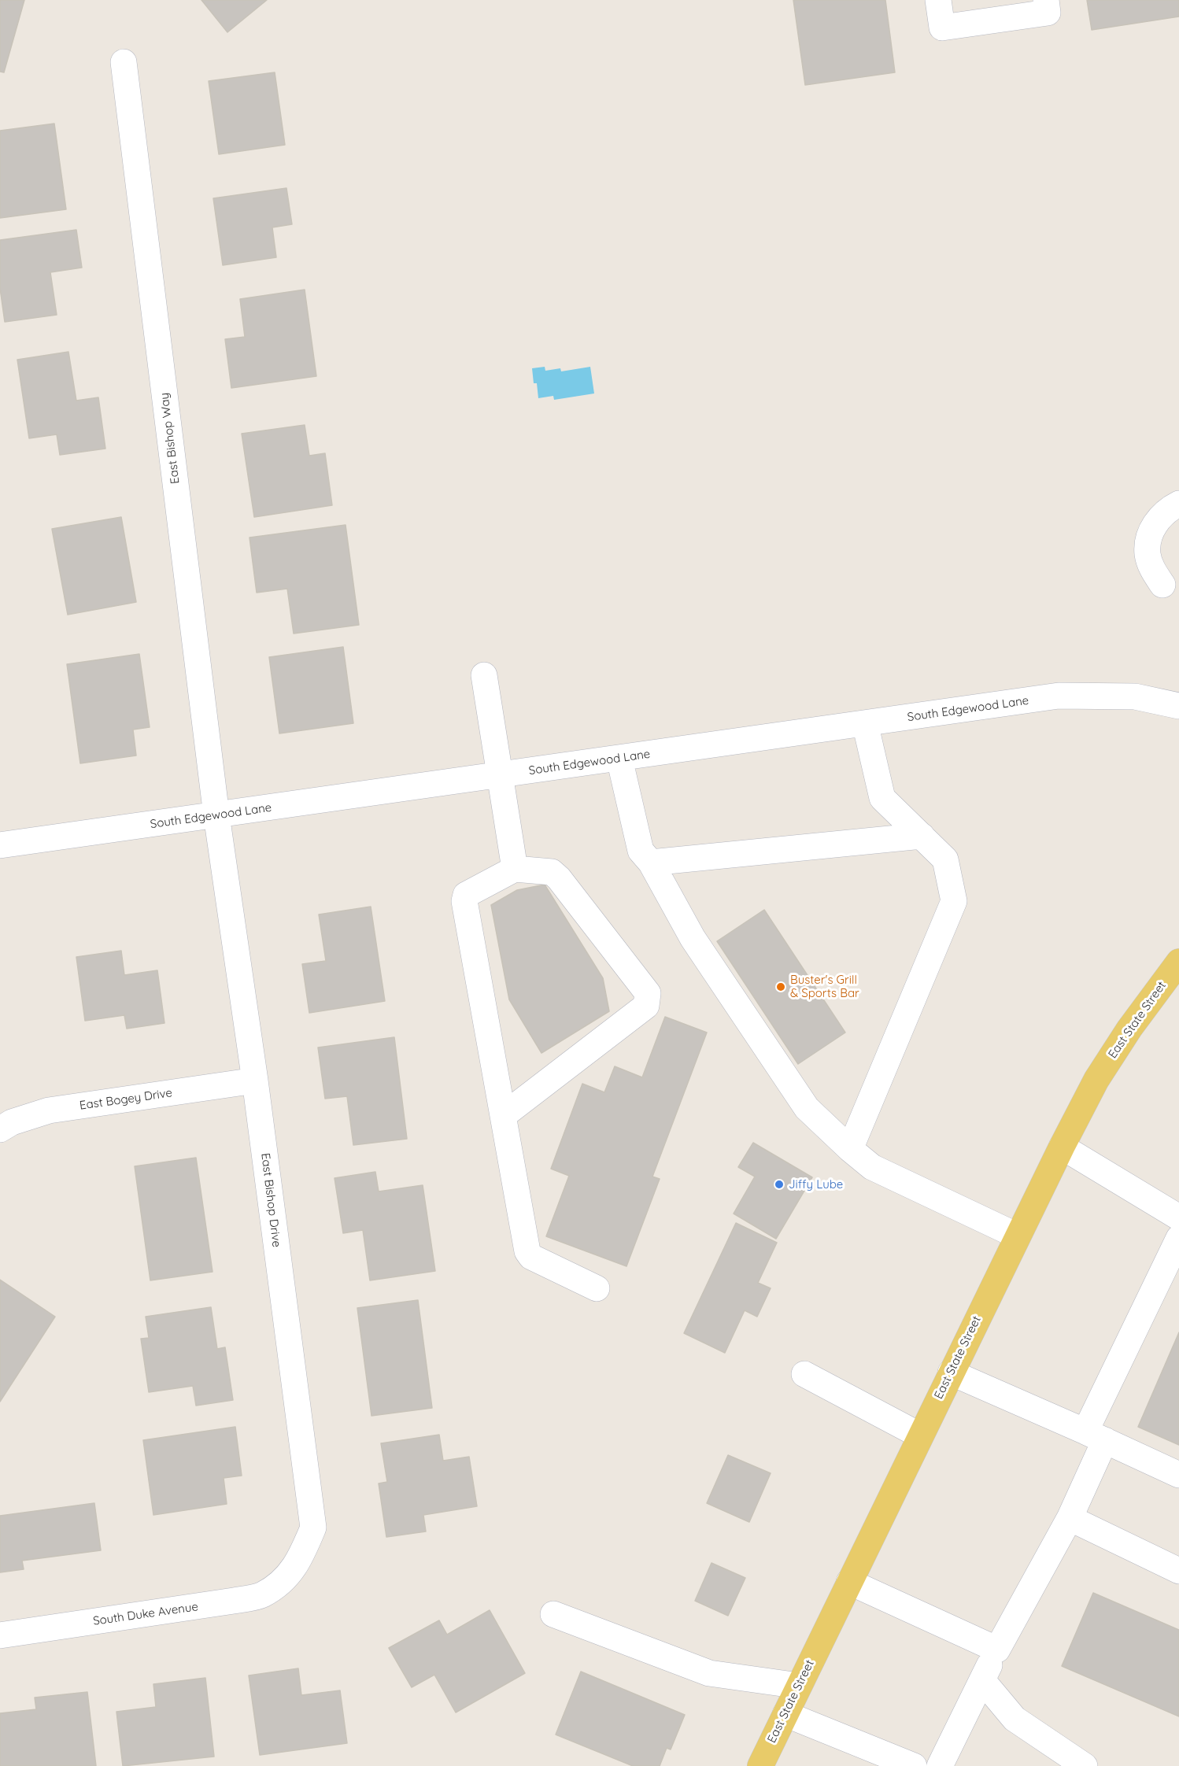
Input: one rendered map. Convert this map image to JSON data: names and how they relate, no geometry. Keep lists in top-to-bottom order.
{
  "streets": {
    "main road": ["East State Street"],
    "street": [
      "East Bishop Way",
      "South Edgewood Lane",
      "East Bogey Drive",
      "East Bishop Drive",
      "South Duke Avenue"
    ]
  },
  "crossings": [
    ["East Bishop Way", "South Edgewood Lane"],
    ["East Bishop Way", "East Bishop Drive"],
    ["South Edgewood Lane", "East Bishop Drive"],
    ["East Bogey Drive", "East Bishop Drive"],
    ["East Bishop Drive", "South Duke Avenue"]
  ],
  "places": ["Buster's Grill & Sports Bar", "Jiffy Lube"]
}
